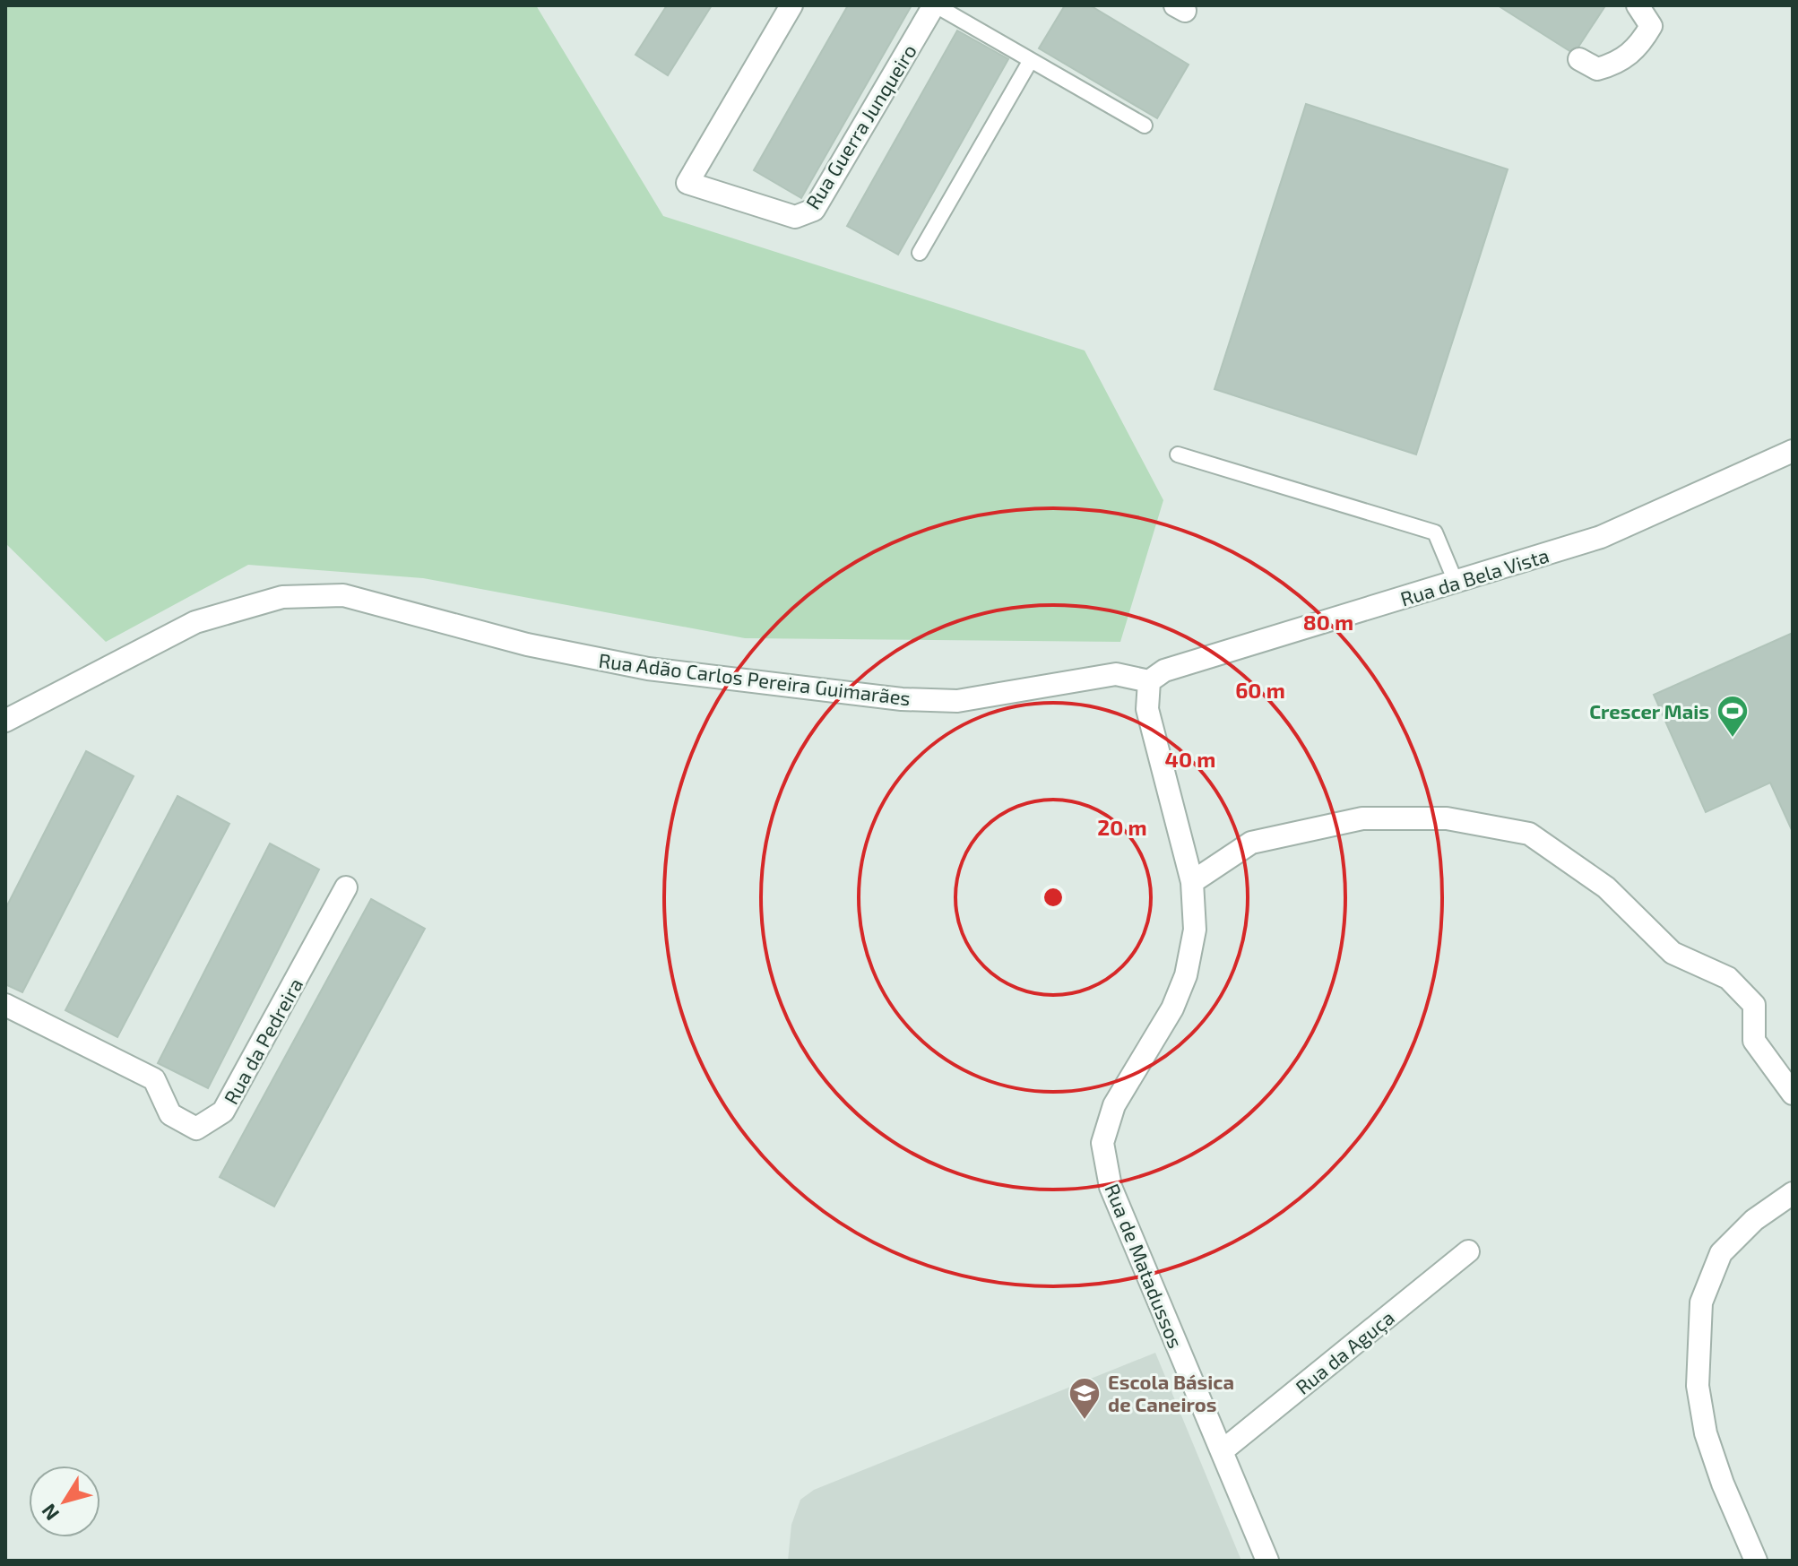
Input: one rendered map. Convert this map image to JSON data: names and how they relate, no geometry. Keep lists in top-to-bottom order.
{
  "streets": {
    "street": [
      "Rua Guerra Junqueiro",
      "Rua da Bela Vista",
      "Rua Adão Carlos Pereira Guimarães",
      "Rua da Pedreira",
      "Rua de Matadussos",
      "Rua da Aguça"
    ]
  },
  "crossings": [
    ["Rua da Bela Vista", "Rua Adão Carlos Pereira Guimarães"],
    ["Rua da Bela Vista", "Rua de Matadussos"],
    ["Rua Adão Carlos Pereira Guimarães", "Rua de Matadussos"],
    ["Rua de Matadussos", "Rua da Aguça"]
  ],
  "places": {
    "sports": ["Crescer Mais"],
    "school or university": ["Escola Básica de Caneiros"]
  },
  "north": "bottom left",
  "rings": [
    "80 m",
    "60 m",
    "40 m",
    "20 m"
  ]
}
